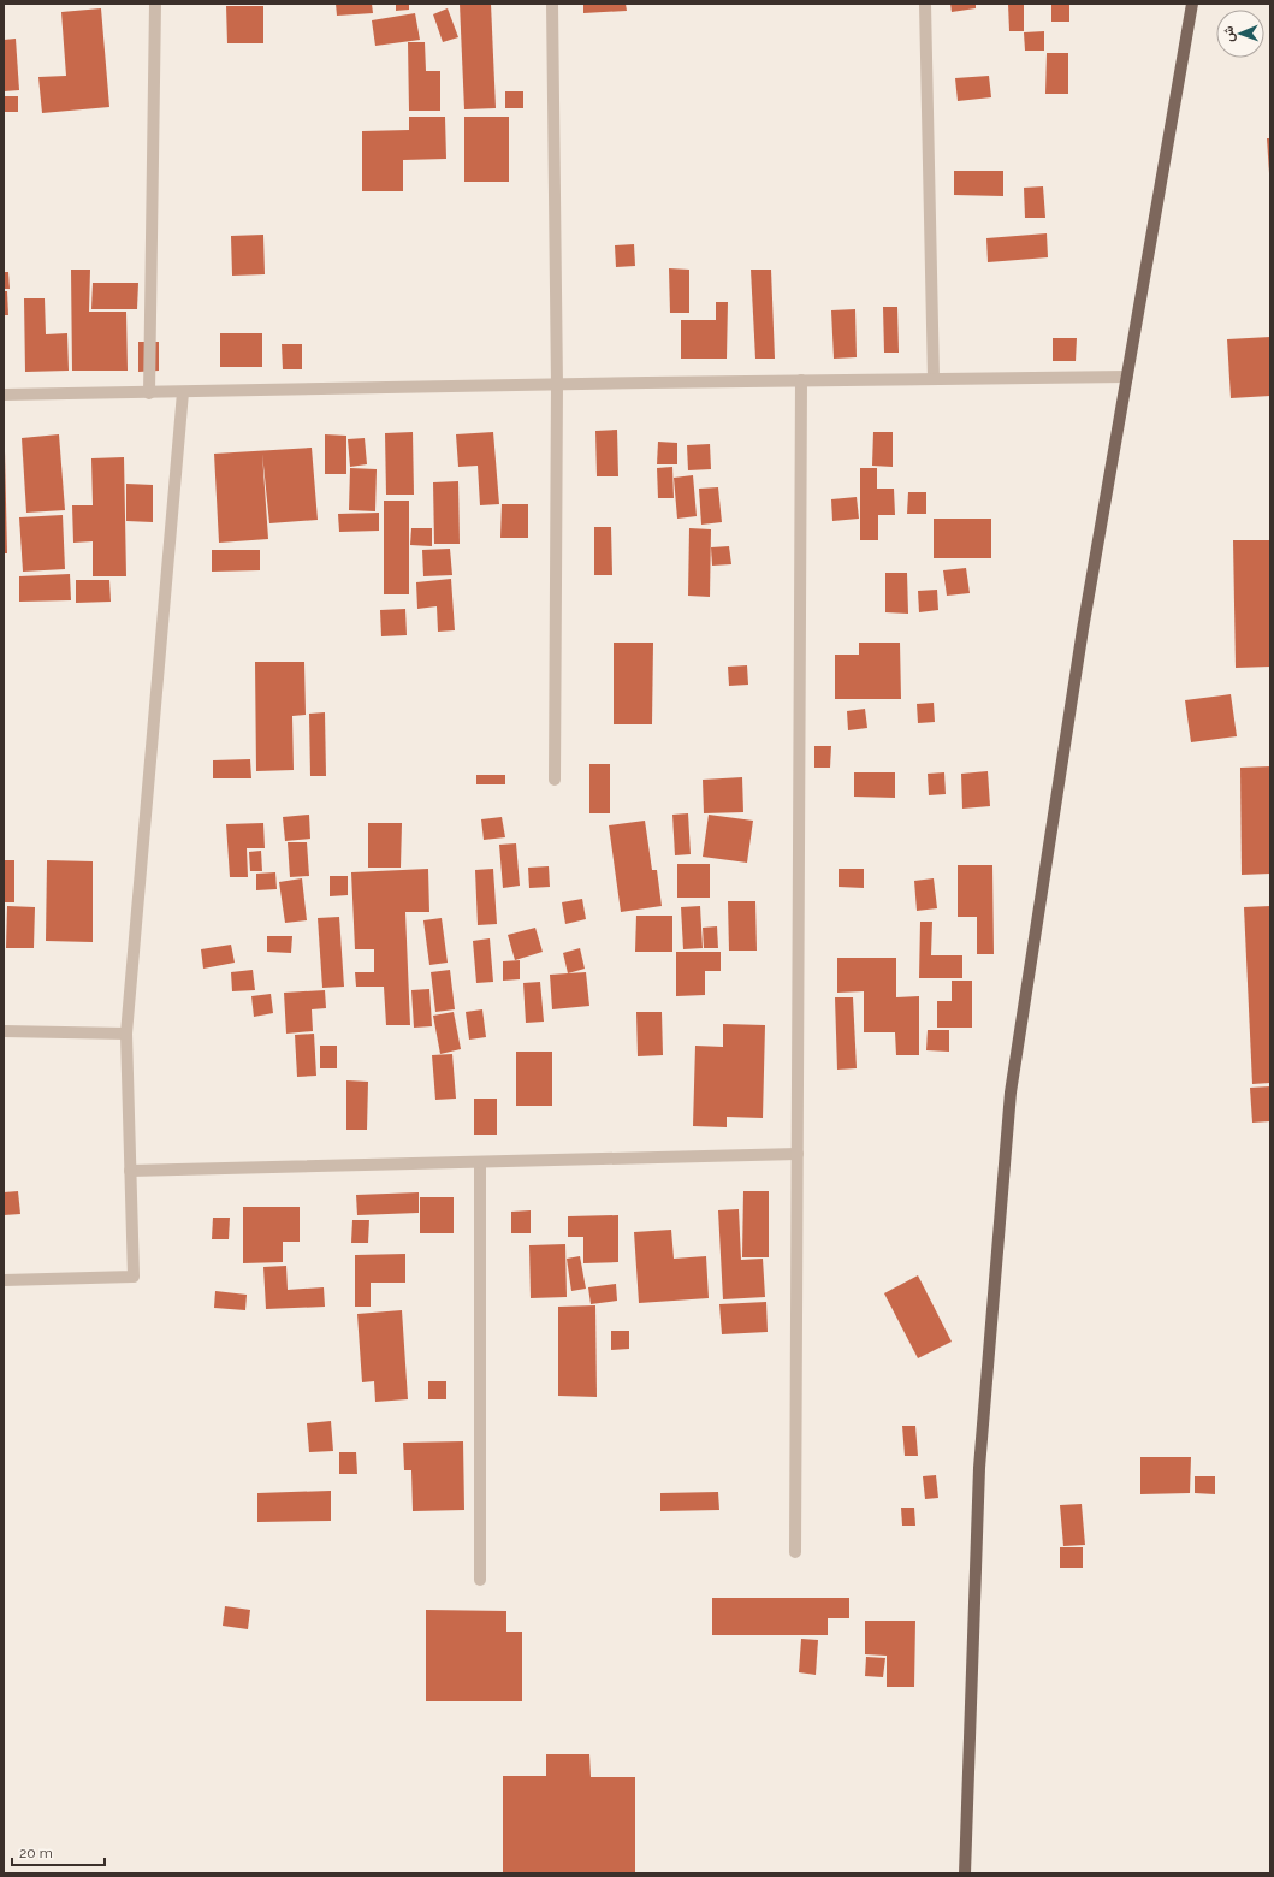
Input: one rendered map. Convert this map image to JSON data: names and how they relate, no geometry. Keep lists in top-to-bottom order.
{
  "scale_bar": "20 m",
  "north": "left"
}
